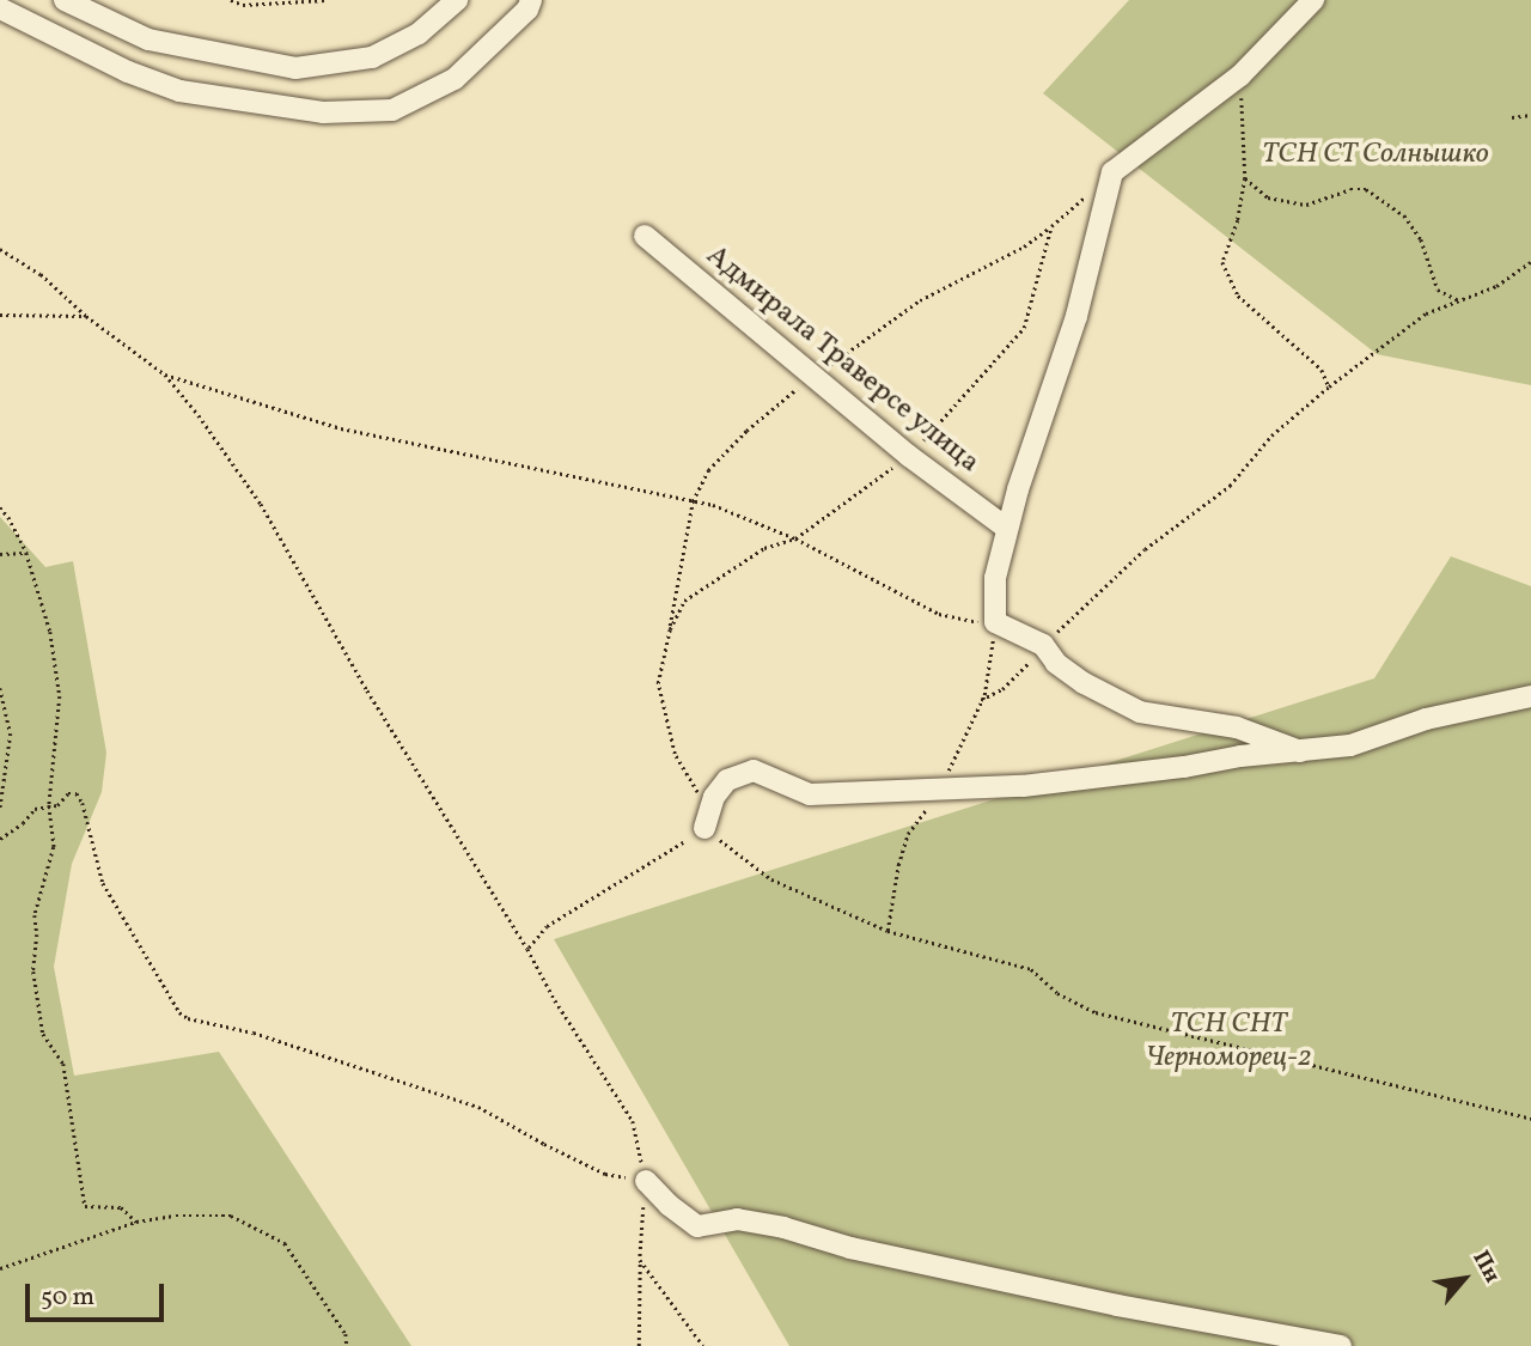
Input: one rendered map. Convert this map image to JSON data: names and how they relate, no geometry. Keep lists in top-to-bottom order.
{
  "streets": {
    "street": ["Адмирала Траверсе улица"]
  },
  "parks": ["ТСН СТ Солнышко", "ТСН СНТ Черноморец-2"],
  "scale_bar": "50 m",
  "north": "top right"
}
